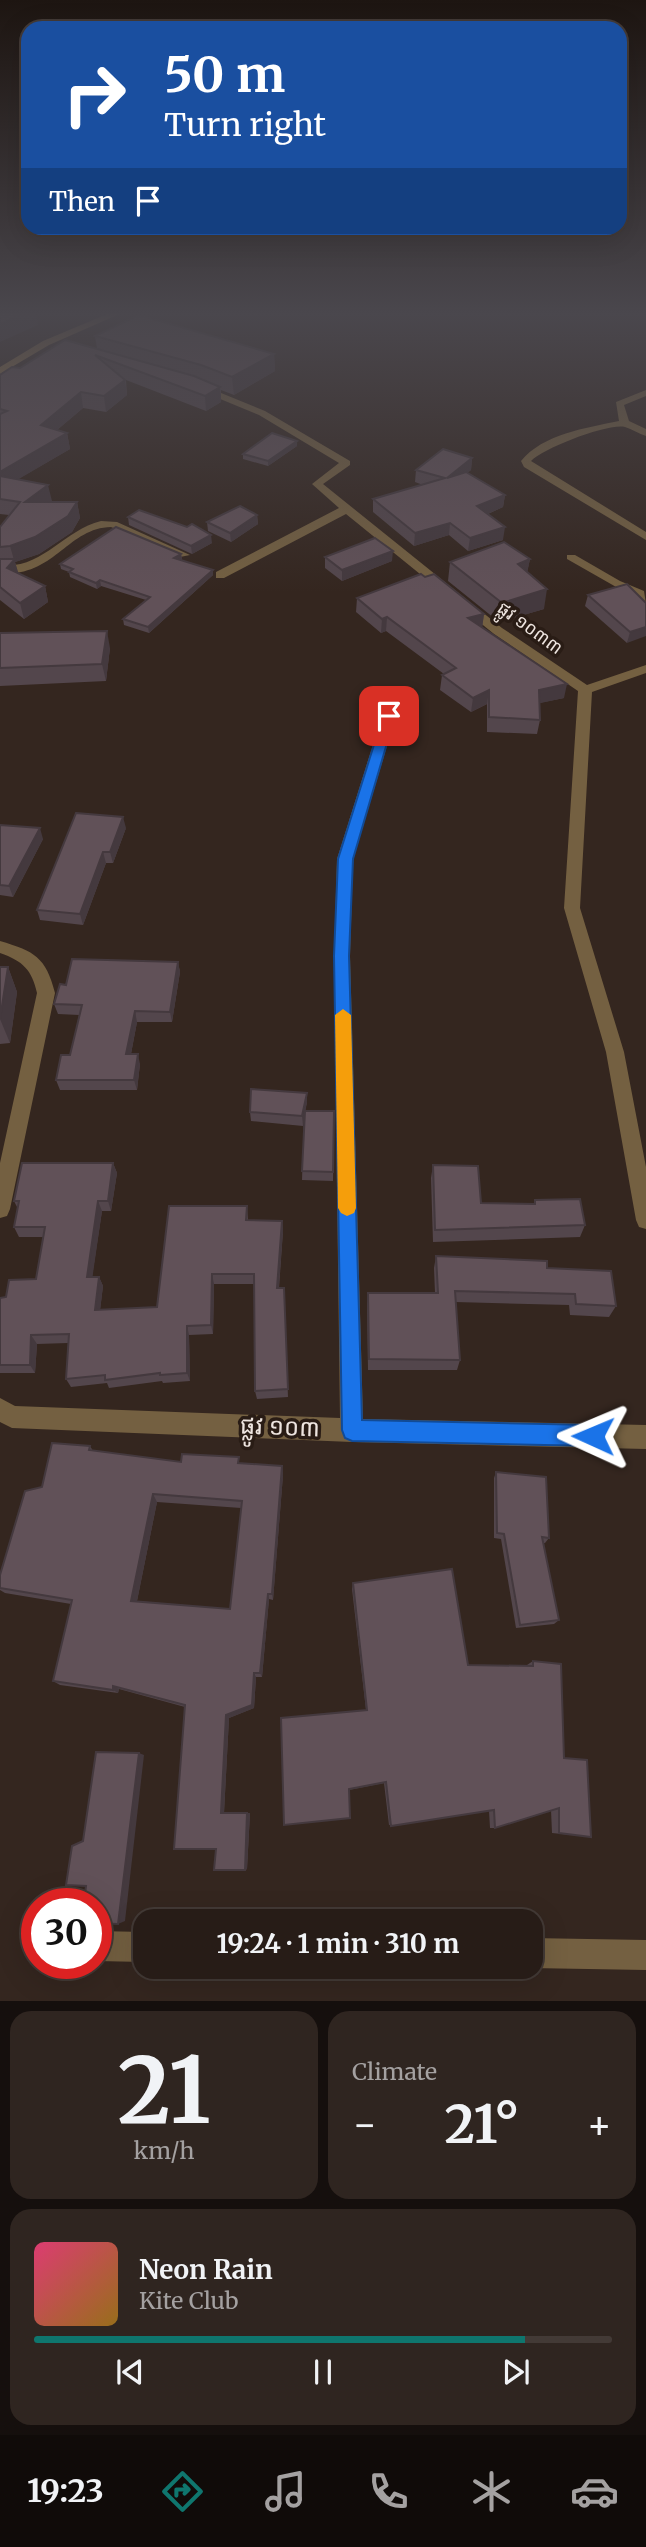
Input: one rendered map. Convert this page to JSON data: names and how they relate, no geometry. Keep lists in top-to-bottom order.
{
  "streets": {
    "street": ["ផ្លូវ ១០៣៣", "ផ្លូវ ១០៣"]
  },
  "page": {
    "turn": ["50 m", "Turn right"],
    "then": "Then",
    "limit": "30",
    "trip": "19:24 · 1 min · 310 m",
    "tile": [
      ["21", "km/h"],
      "Climate"
    ],
    "heat": ["−", "21°", "+"],
    "song": ["Neon Rain", "Kite Club"],
    "tabs": "19:23"
  }
}
